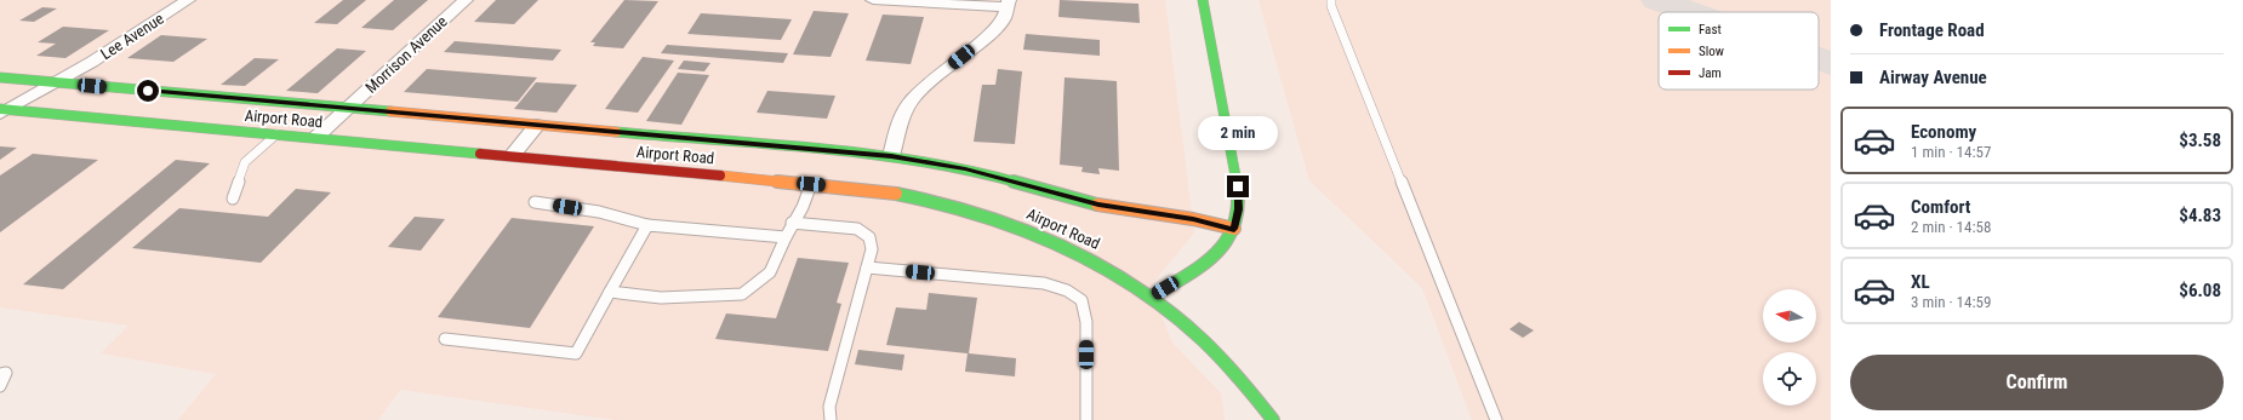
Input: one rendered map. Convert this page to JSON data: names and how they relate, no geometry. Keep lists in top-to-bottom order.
{
  "streets": {
    "street": ["Lee Avenue", "Morrison Avenue", "Airport Road"]
  },
  "crossings": [
    ["Lee Avenue", "Airport Road"],
    ["Morrison Avenue", "Airport Road"]
  ],
  "legend": ["Fast", "Slow", "Jam"],
  "north": "left",
  "page": {
    "banner": ["Frontage Road", "Airway Avenue"],
    "list": [
      {
        "name": "Economy",
        "note": "1 min · 14:57",
        "value": "$3.58"
      },
      {
        "name": "Comfort",
        "note": "2 min · 14:58",
        "value": "$4.83"
      },
      {
        "name": "XL",
        "note": "3 min · 14:59",
        "value": "$6.08"
      }
    ],
    "bubble": "2 min",
    "buttons": "Confirm"
  }
}
